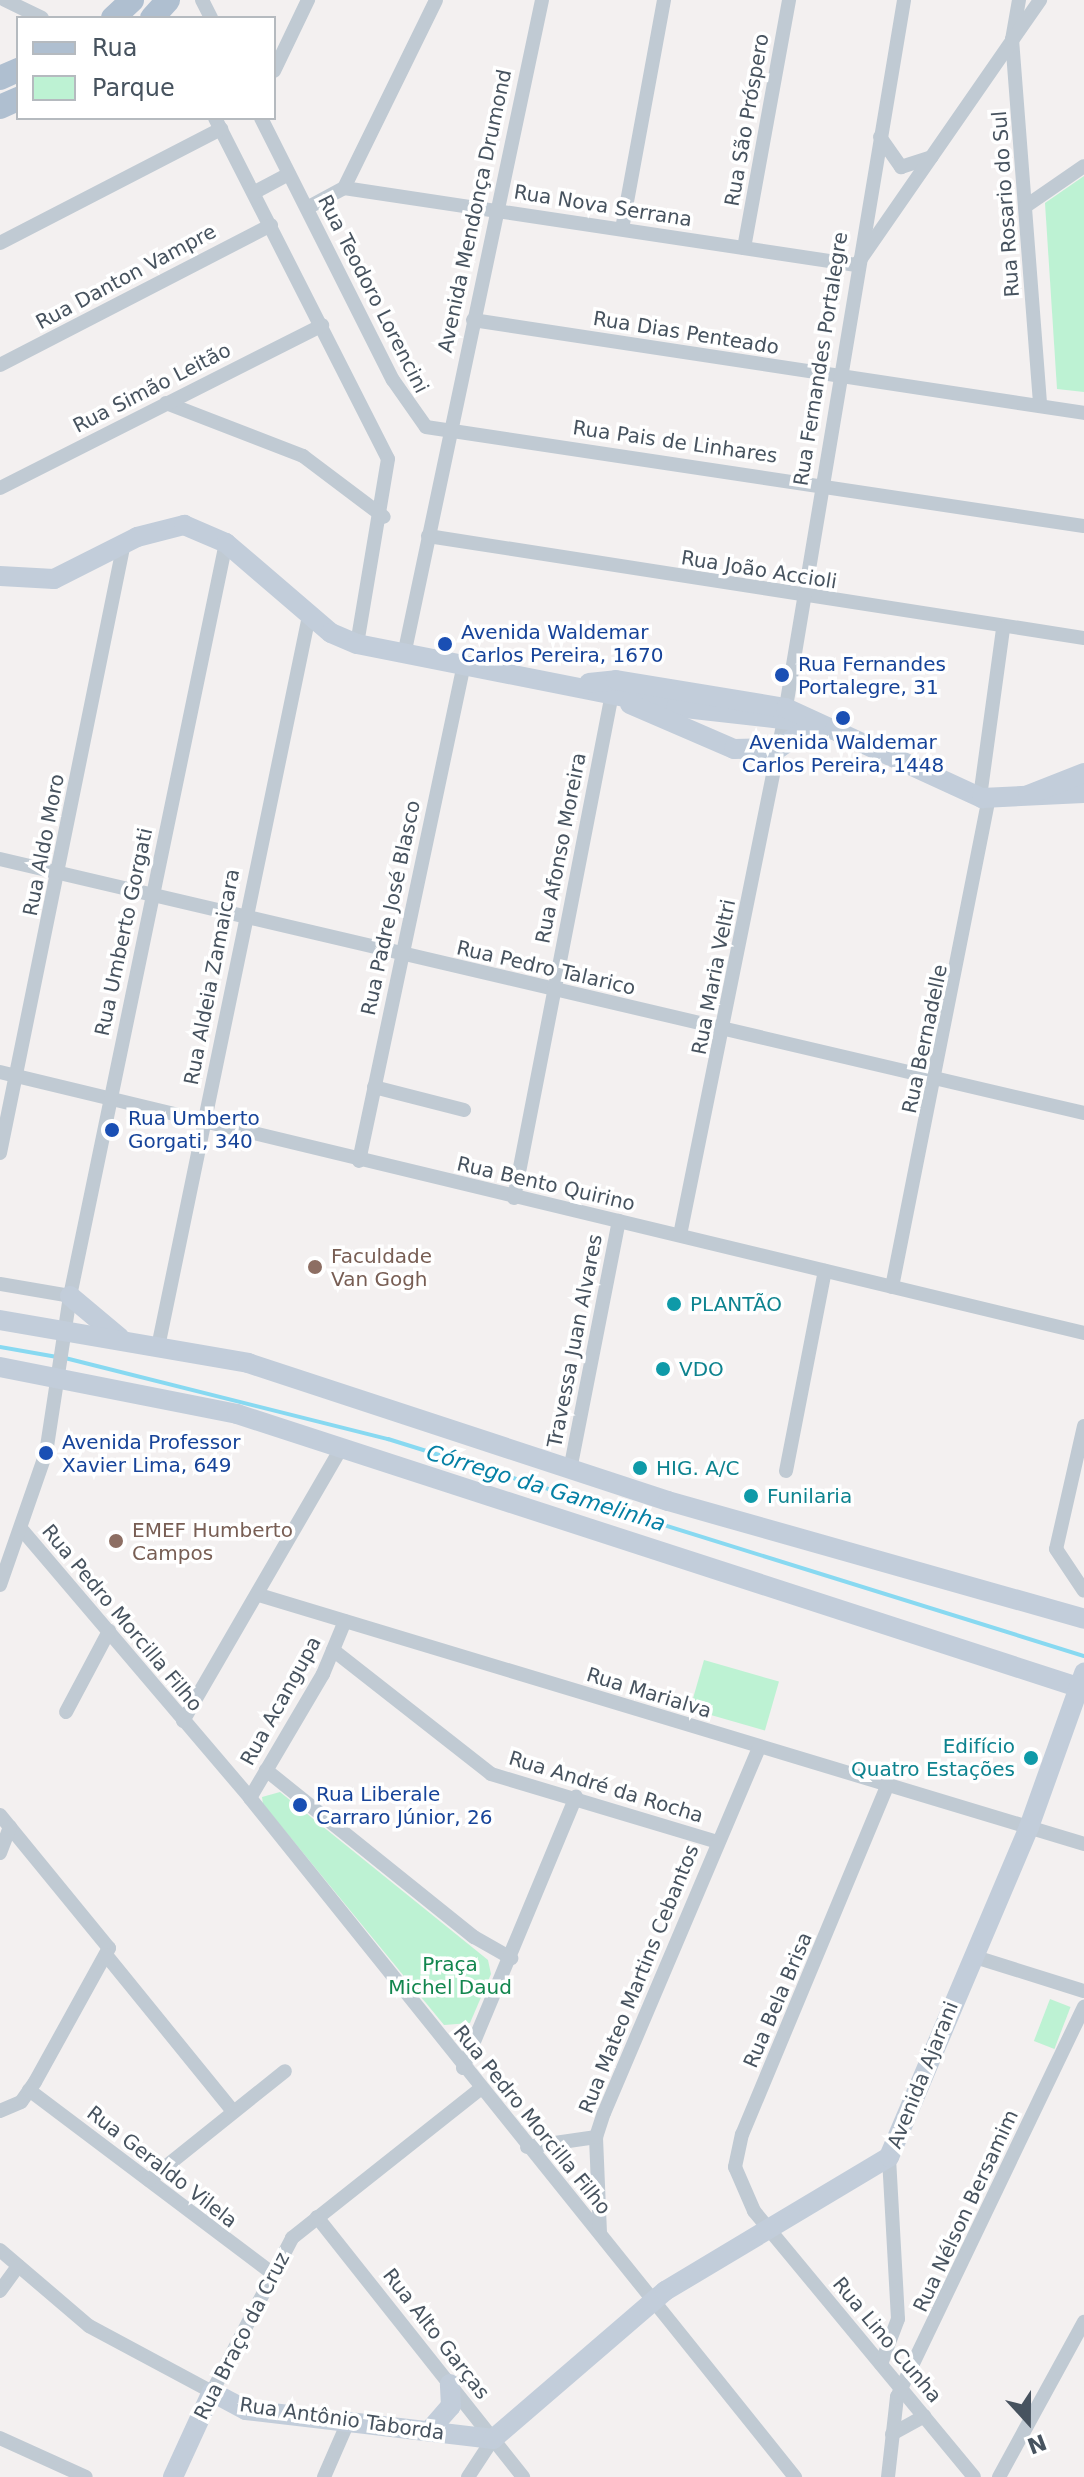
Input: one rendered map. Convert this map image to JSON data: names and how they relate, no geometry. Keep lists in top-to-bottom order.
{
  "streets": {
    "street": [
      "Rua São Próspero",
      "Rua Rosario do Sul",
      "Rua Nova Serrana",
      "Avenida Mendonça Drumond",
      "Rua Danton Vampre",
      "Rua Teodoro Lorencini",
      "Rua Dias Penteado",
      "Rua Fernandes Portalegre",
      "Rua Simão Leitão",
      "Rua Pais de Linhares",
      "Rua João Accioli",
      "Rua Aldo Moro",
      "Rua Afonso Moreira",
      "Rua Padre José Blasco",
      "Rua Umberto Gorgati",
      "Rua Pedro Talarico",
      "Rua Aldeia Zamaicara",
      "Rua Maria Veltri",
      "Rua Bernadelle",
      "Rua Bento Quirino",
      "Travessa Juan Alvares",
      "Rua Pedro Morcilla Filho",
      "Rua Marialva",
      "Rua Acangupa",
      "Rua André da Rocha",
      "Rua Mateo Martins Cebantos",
      "Rua Bela Brisa",
      "Avenida Ajarani",
      "Rua Geraldo Vilela",
      "Rua Nélson Bersamim",
      "Rua Alto Garças",
      "Rua Braço da Cruz",
      "Rua Lino Cunha",
      "Rua Antônio Taborda"
    ]
  },
  "crossings": [
    ["Rua São Próspero", "Rua Nova Serrana"],
    ["Rua Rosario do Sul", "Rua Dias Penteado"],
    ["Rua Nova Serrana", "Avenida Mendonça Drumond"],
    ["Rua Nova Serrana", "Rua Fernandes Portalegre"],
    ["Avenida Mendonça Drumond", "Rua Teodoro Lorencini"],
    ["Avenida Mendonça Drumond", "Rua Dias Penteado"],
    ["Avenida Mendonça Drumond", "Rua Pais de Linhares"],
    ["Rua Teodoro Lorencini", "Rua Pais de Linhares"],
    ["Rua Dias Penteado", "Rua Fernandes Portalegre"],
    ["Rua Fernandes Portalegre", "Rua Pais de Linhares"],
    ["Rua Fernandes Portalegre", "Rua João Accioli"],
    ["Rua Fernandes Portalegre", "Rua Maria Veltri"],
    ["Rua João Accioli", "Rua Bernadelle"],
    ["Rua Aldo Moro", "Rua Pedro Talarico"],
    ["Rua Aldo Moro", "Rua Bento Quirino"],
    ["Rua Afonso Moreira", "Rua Pedro Talarico"],
    ["Rua Afonso Moreira", "Rua Bento Quirino"],
    ["Rua Padre José Blasco", "Rua Pedro Talarico"],
    ["Rua Padre José Blasco", "Rua Bento Quirino"],
    ["Rua Umberto Gorgati", "Rua Pedro Talarico"],
    ["Rua Umberto Gorgati", "Rua Bento Quirino"],
    ["Rua Umberto Gorgati", "Rua Pedro Morcilla Filho"],
    ["Rua Pedro Talarico", "Rua Aldeia Zamaicara"],
    ["Rua Pedro Talarico", "Rua Maria Veltri"],
    ["Rua Pedro Talarico", "Rua Bernadelle"],
    ["Rua Aldeia Zamaicara", "Rua Bento Quirino"],
    ["Rua Maria Veltri", "Rua Bento Quirino"],
    ["Rua Bernadelle", "Rua Bento Quirino"],
    ["Rua Bento Quirino", "Travessa Juan Alvares"],
    ["Rua Pedro Morcilla Filho", "Rua Acangupa"],
    ["Rua Pedro Morcilla Filho", "Rua Mateo Martins Cebantos"],
    ["Rua Pedro Morcilla Filho", "Avenida Ajarani"],
    ["Rua Pedro Morcilla Filho", "Rua Braço da Cruz"],
    ["Rua Marialva", "Rua Acangupa"],
    ["Rua Marialva", "Rua Mateo Martins Cebantos"],
    ["Rua Marialva", "Rua Bela Brisa"],
    ["Rua Marialva", "Avenida Ajarani"],
    ["Rua Acangupa", "Rua André da Rocha"],
    ["Rua André da Rocha", "Rua Mateo Martins Cebantos"],
    ["Rua Bela Brisa", "Avenida Ajarani"],
    ["Rua Bela Brisa", "Rua Lino Cunha"],
    ["Avenida Ajarani", "Rua Alto Garças"],
    ["Avenida Ajarani", "Rua Lino Cunha"],
    ["Avenida Ajarani", "Rua Antônio Taborda"],
    ["Rua Geraldo Vilela", "Rua Braço da Cruz"],
    ["Rua Nélson Bersamim", "Rua Lino Cunha"],
    ["Rua Alto Garças", "Rua Braço da Cruz"],
    ["Rua Alto Garças", "Rua Antônio Taborda"],
    ["Rua Braço da Cruz", "Rua Antônio Taborda"]
  ],
  "water": ["Córrego da Gamelinha"],
  "parks": ["Praça Michel Daud"],
  "places": [
    "Avenida Waldemar Carlos Pereira, 1670",
    "Rua Fernandes Portalegre, 31",
    "Avenida Waldemar Carlos Pereira, 1448",
    "Rua Umberto Gorgati, 340",
    "Faculdade Van Gogh",
    "PLANTÃO",
    "VDO",
    "Avenida Professor Xavier Lima, 649",
    "HIG. A/C",
    "Funilaria",
    "EMEF Humberto Campos",
    "Edifício Quatro Estações",
    "Rua Liberale Carraro Júnior, 26"
  ],
  "legend": ["Rua", "Parque"],
  "north": "bottom"
}
